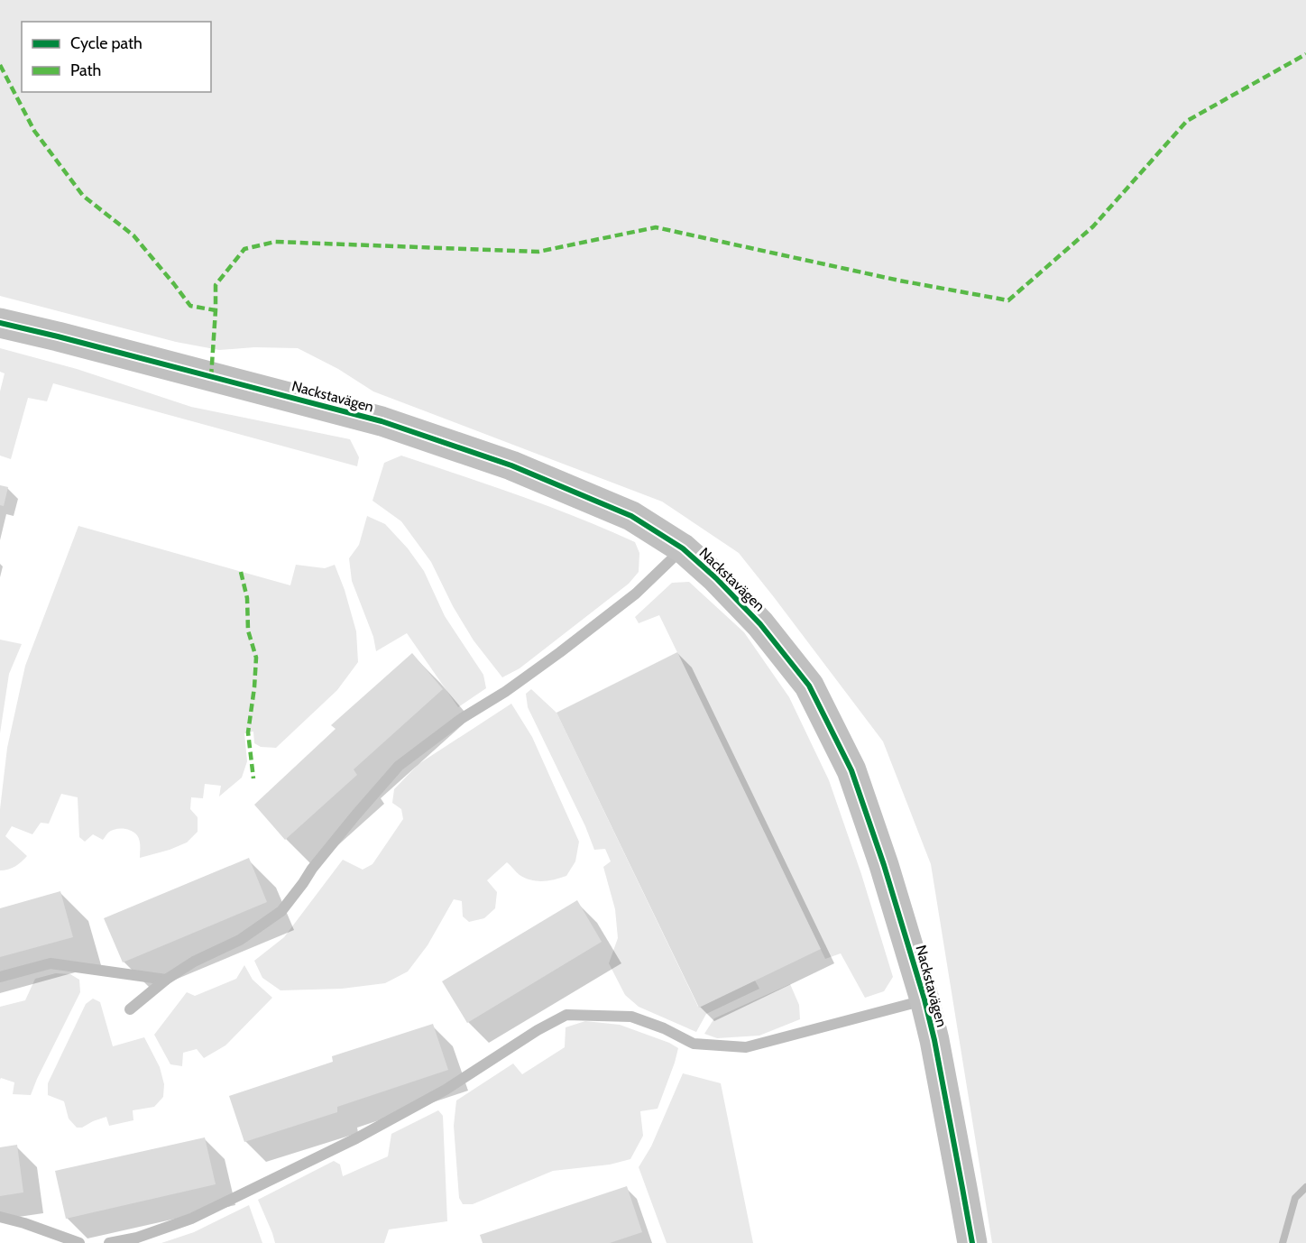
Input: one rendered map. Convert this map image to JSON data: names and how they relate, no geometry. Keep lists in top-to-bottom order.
{
  "streets": {
    "street": ["Nackstavägen"]
  },
  "legend": ["Cycle path", "Path"]
}
